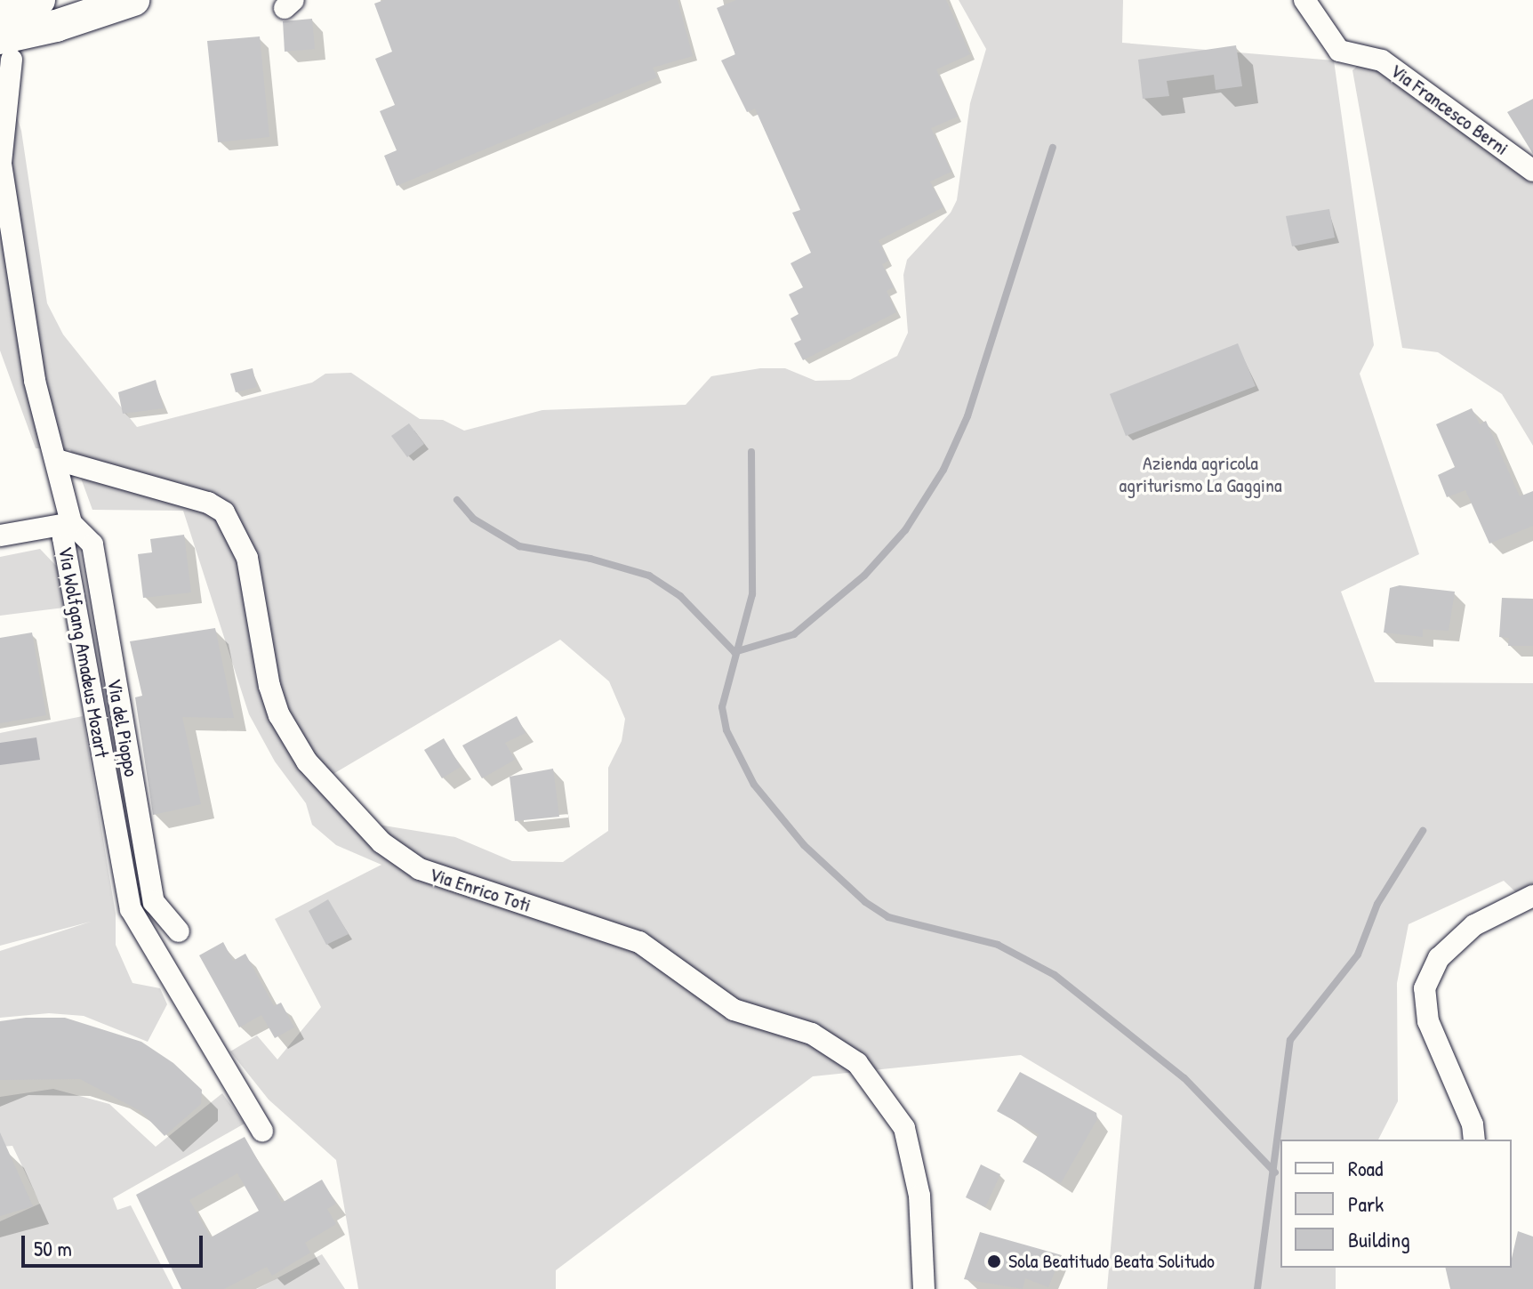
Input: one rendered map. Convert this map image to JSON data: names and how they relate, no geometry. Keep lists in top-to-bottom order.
{
  "streets": {
    "street": [
      "Via Francesco Berni",
      "Via Wolfgang Amadeus Mozart",
      "Via del Pioppo",
      "Via Enrico Toti"
    ]
  },
  "crossings": [
    ["Via Wolfgang Amadeus Mozart", "Via del Pioppo"],
    ["Via Wolfgang Amadeus Mozart", "Via Enrico Toti"]
  ],
  "parks": ["Azienda agricola agriturismo La Gaggina"],
  "places": ["Sola Beatitudo Beata Solitudo"],
  "legend": ["Road", "Park", "Building"],
  "scale_bar": "50 m"
}
